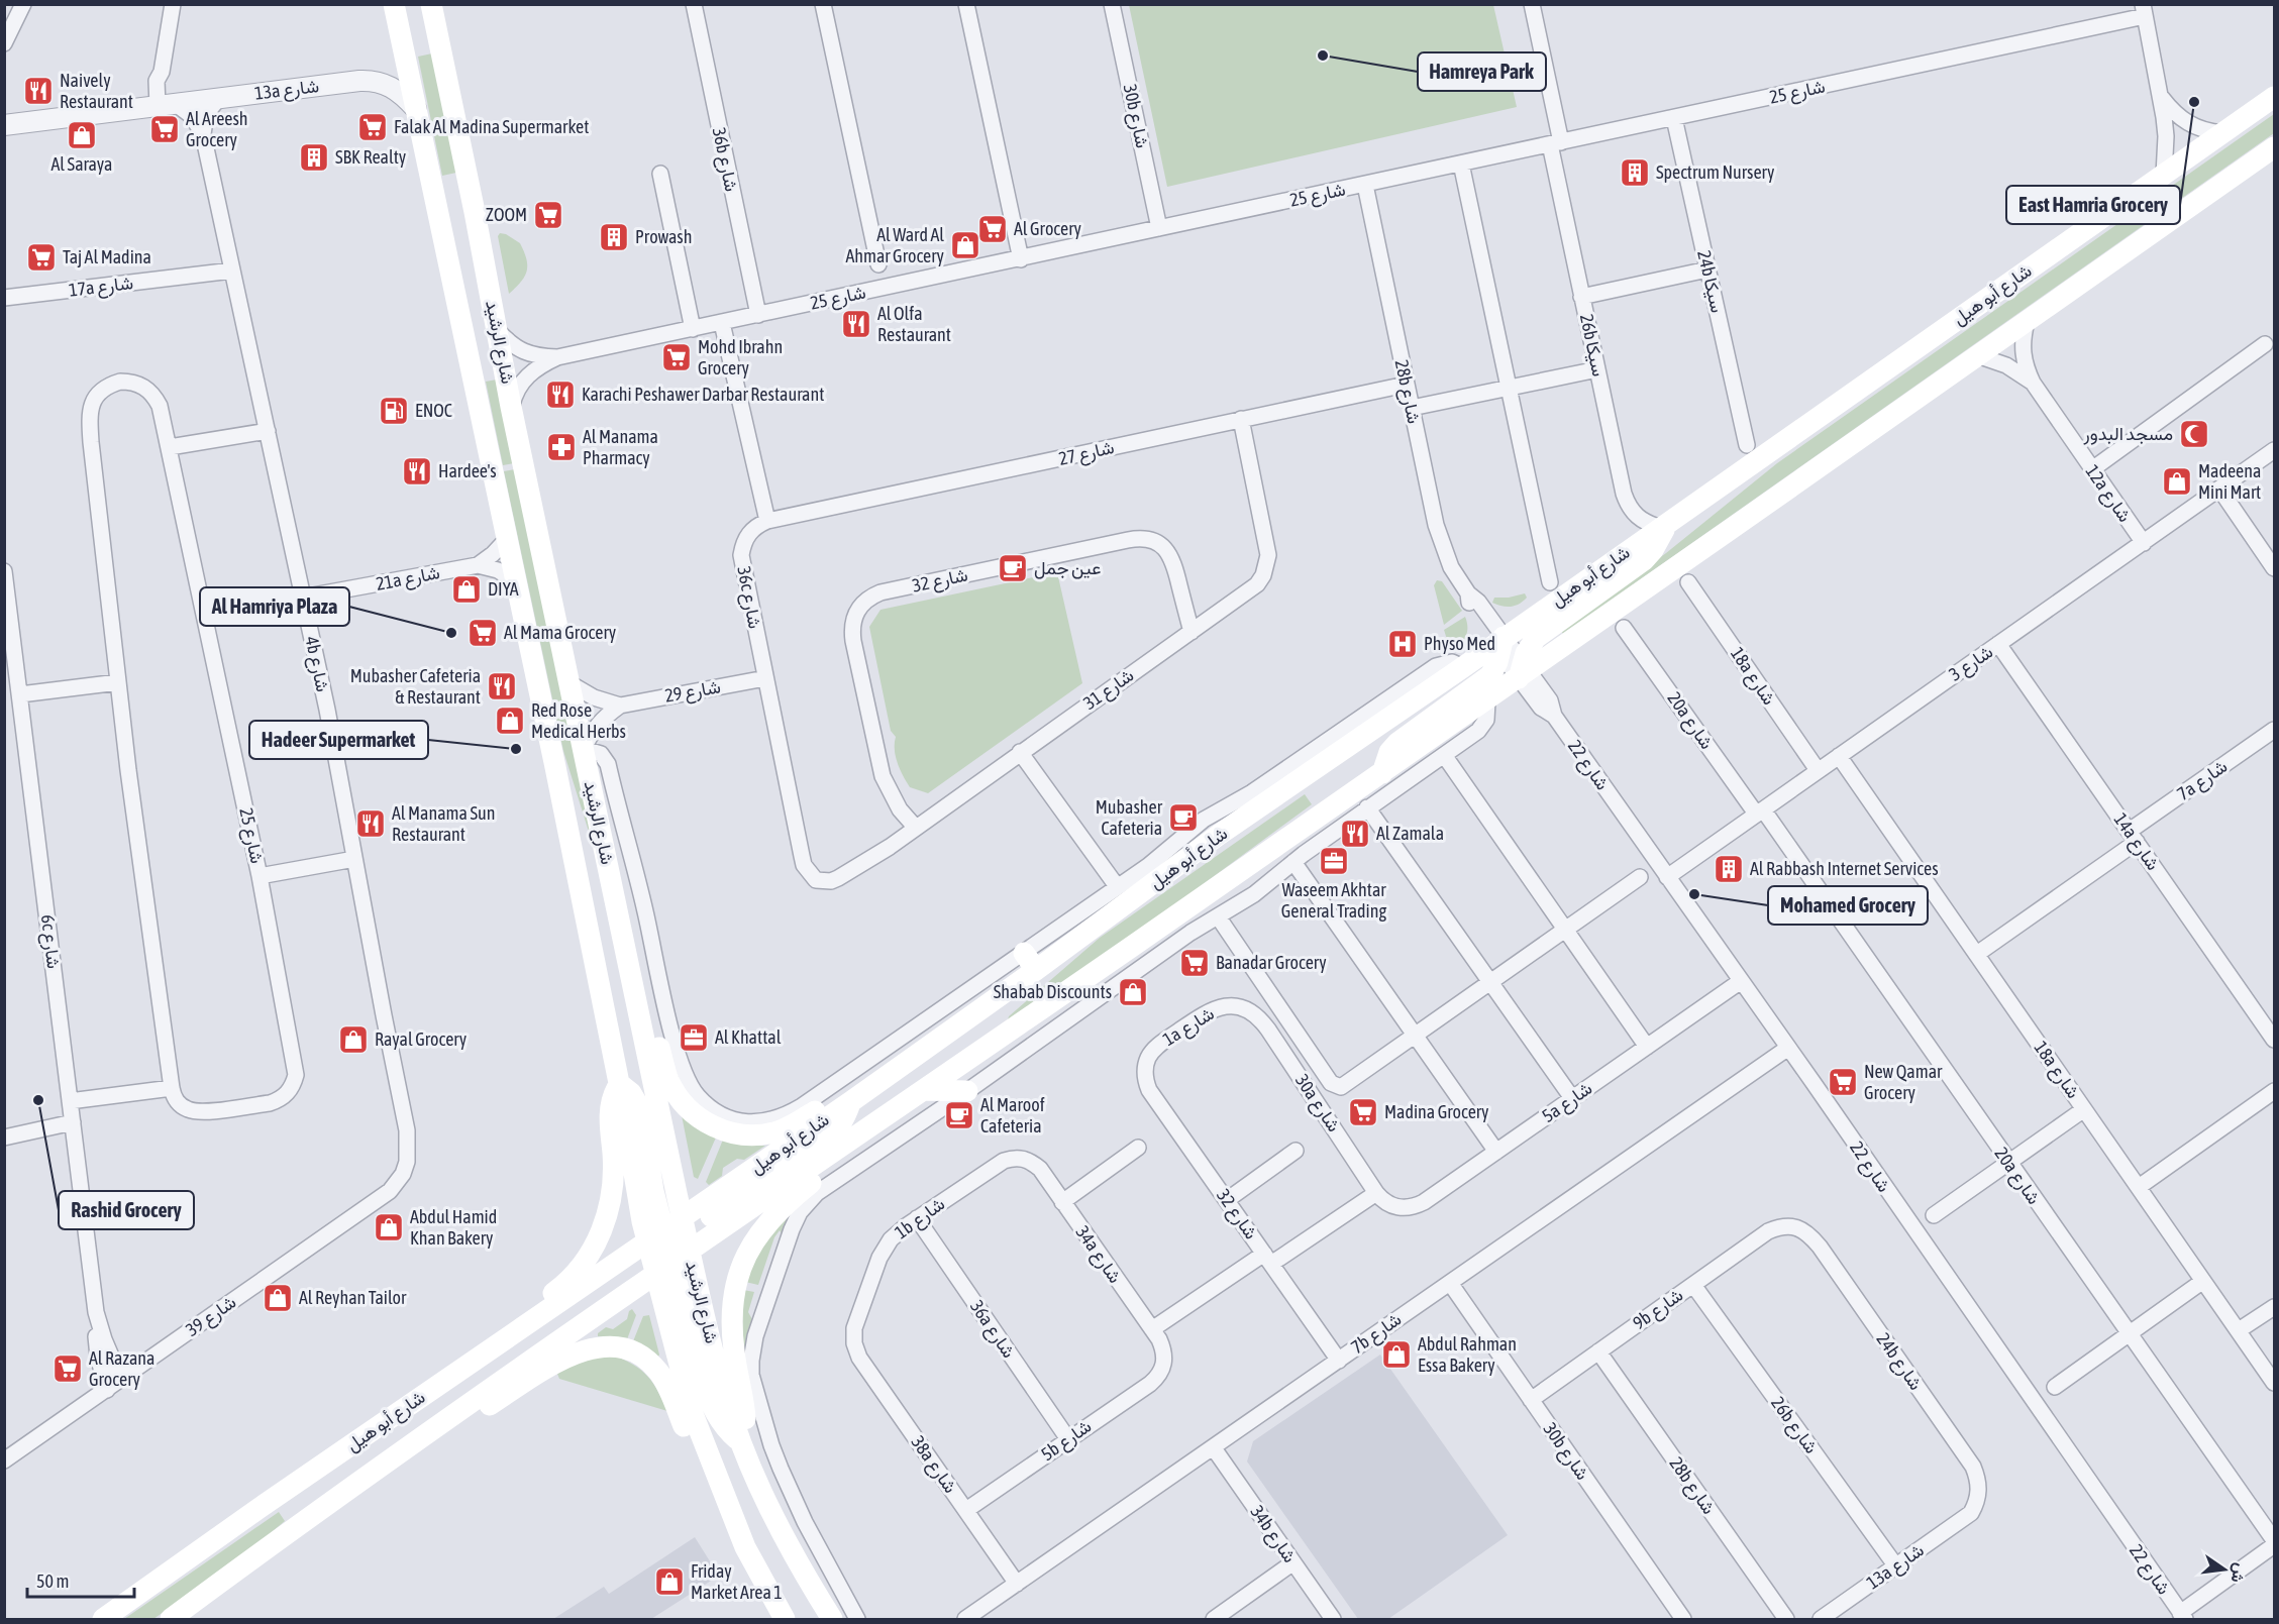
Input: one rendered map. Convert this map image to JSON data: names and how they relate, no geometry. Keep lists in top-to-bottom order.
{
  "streets": {
    "main road": ["شارع أبو هيل", "شارع الرشيد"],
    "street": [
      "13a شارع",
      "شارع 25",
      "30b شارع",
      "36b شارع",
      "24b سيكا",
      "17a شارع",
      "26b سيكا",
      "28b شارع",
      "شارع 27",
      "12a شارع",
      "21a شارع",
      "شارع 32",
      "36c شارع",
      "شارع 3",
      "4b شارع",
      "18a شارع",
      "شارع 31",
      "شارع 29",
      "20a شارع",
      "شارع 22",
      "7a شارع",
      "14a شارع",
      "6c شارع",
      "1a شارع",
      "5a شارع",
      "30a شارع",
      "1b شارع",
      "34a شارع",
      "9b شارع",
      "شارع 39",
      "36a شارع",
      "7b شارع",
      "24b شارع",
      "26b شارع",
      "5b شارع",
      "38a شارع",
      "34b شارع"
    ]
  },
  "crossings": [
    ["13a شارع", "شارع الرشيد"],
    ["13a شارع", "4b شارع"],
    ["13a شارع", "24b شارع"],
    ["13a شارع", "26b شارع"],
    ["شارع 25", "30b شارع"],
    ["شارع 25", "36b شارع"],
    ["شارع 25", "24b سيكا"],
    ["شارع 25", "شارع الرشيد"],
    ["شارع 25", "26b سيكا"],
    ["شارع 25", "28b شارع"],
    ["30b شارع", "9b شارع"],
    ["30b شارع", "7b شارع"],
    ["17a شارع", "4b شارع"],
    ["شارع أبو هيل", "شارع الرشيد"],
    ["شارع أبو هيل", "26b سيكا"],
    ["شارع أبو هيل", "28b شارع"],
    ["شارع أبو هيل", "12a شارع"],
    ["شارع أبو هيل", "شارع 22"],
    ["شارع الرشيد", "21a شارع"],
    ["شارع الرشيد", "شارع 29"],
    ["28b شارع", "شارع 27"],
    ["28b شارع", "شارع 22"],
    ["28b شارع", "9b شارع"],
    ["شارع 27", "36c شارع"],
    ["شارع 27", "شارع 31"],
    ["12a شارع", "شارع 3"],
    ["21a شارع", "4b شارع"],
    ["شارع 32", "شارع 31"],
    ["شارع 32", "1a شارع"],
    ["شارع 32", "7b شارع"],
    ["36c شارع", "شارع 31"],
    ["36c شارع", "شارع 29"],
    ["شارع 3", "18a شارع"],
    ["شارع 3", "20a شارع"],
    ["شارع 3", "شارع 22"],
    ["شارع 3", "14a شارع"],
    ["4b شارع", "شارع 39"],
    ["18a شارع", "7a شارع"],
    ["شارع 22", "5a شارع"],
    ["شارع 22", "7b شارع"],
    ["7a شارع", "14a شارع"],
    ["6c شارع", "شارع 39"],
    ["1a شارع", "30a شارع"],
    ["5a شارع", "30a شارع"],
    ["1b شارع", "34a شارع"],
    ["1b شارع", "36a شارع"],
    ["1b شارع", "38a شارع"],
    ["34a شارع", "5b شارع"],
    ["9b شارع", "24b شارع"],
    ["9b شارع", "26b شارع"],
    ["36a شارع", "5b شارع"],
    ["7b شارع", "38a شارع"],
    ["7b شارع", "34b شارع"],
    ["5b شارع", "38a شارع"]
  ],
  "places": {
    "other": [
      "Hamreya Park",
      "East Hamria Grocery",
      "Al Hamriya Plaza",
      "Hadeer Supermarket",
      "Mohamed Grocery",
      "Rashid Grocery"
    ],
    "restaurant": [
      "Naively Restaurant",
      "Al Olfa Restaurant",
      "Karachi Peshawer Darbar Restaurant",
      "Hardee's",
      "Mubasher Cafeteria & Restaurant",
      "Al Manama Sun Restaurant",
      "Al Zamala"
    ],
    "supermarket": [
      "Falak Al Madina Supermarket",
      "Al Areesh Grocery",
      "ZOOM",
      "Al Grocery",
      "Taj Al Madina",
      "Mohd Ibrahn Grocery",
      "Al Mama Grocery",
      "Banadar Grocery",
      "New Qamar Grocery",
      "Madina Grocery",
      "Al Razana Grocery"
    ],
    "shop": [
      "Al Saraya",
      "Al Ward Al Ahmar Grocery",
      "Madeena Mini Mart",
      "DIYA",
      "Red Rose Medical Herbs",
      "Shabab Discounts",
      "Rayal Grocery",
      "Abdul Hamid Khan Bakery",
      "Al Reyhan Tailor",
      "Abdul Rahman Essa Bakery",
      "Friday Market Area 1"
    ],
    "building": [
      "SBK Realty",
      "Spectrum Nursery",
      "Prowash",
      "Al Rabbash Internet Services"
    ],
    "fuel station": ["ENOC"],
    "mosque": ["مسجد البدور"],
    "pharmacy": ["Al Manama Pharmacy"],
    "cafe": ["عين جمل", "Mubasher Cafeteria", "Al Maroof Cafeteria"],
    "hospital": ["Physo Med"],
    "office": ["Waseem Akhtar General Trading", "Al Khattal"]
  },
  "scale_bar": "50 m",
  "north": "right"
}
